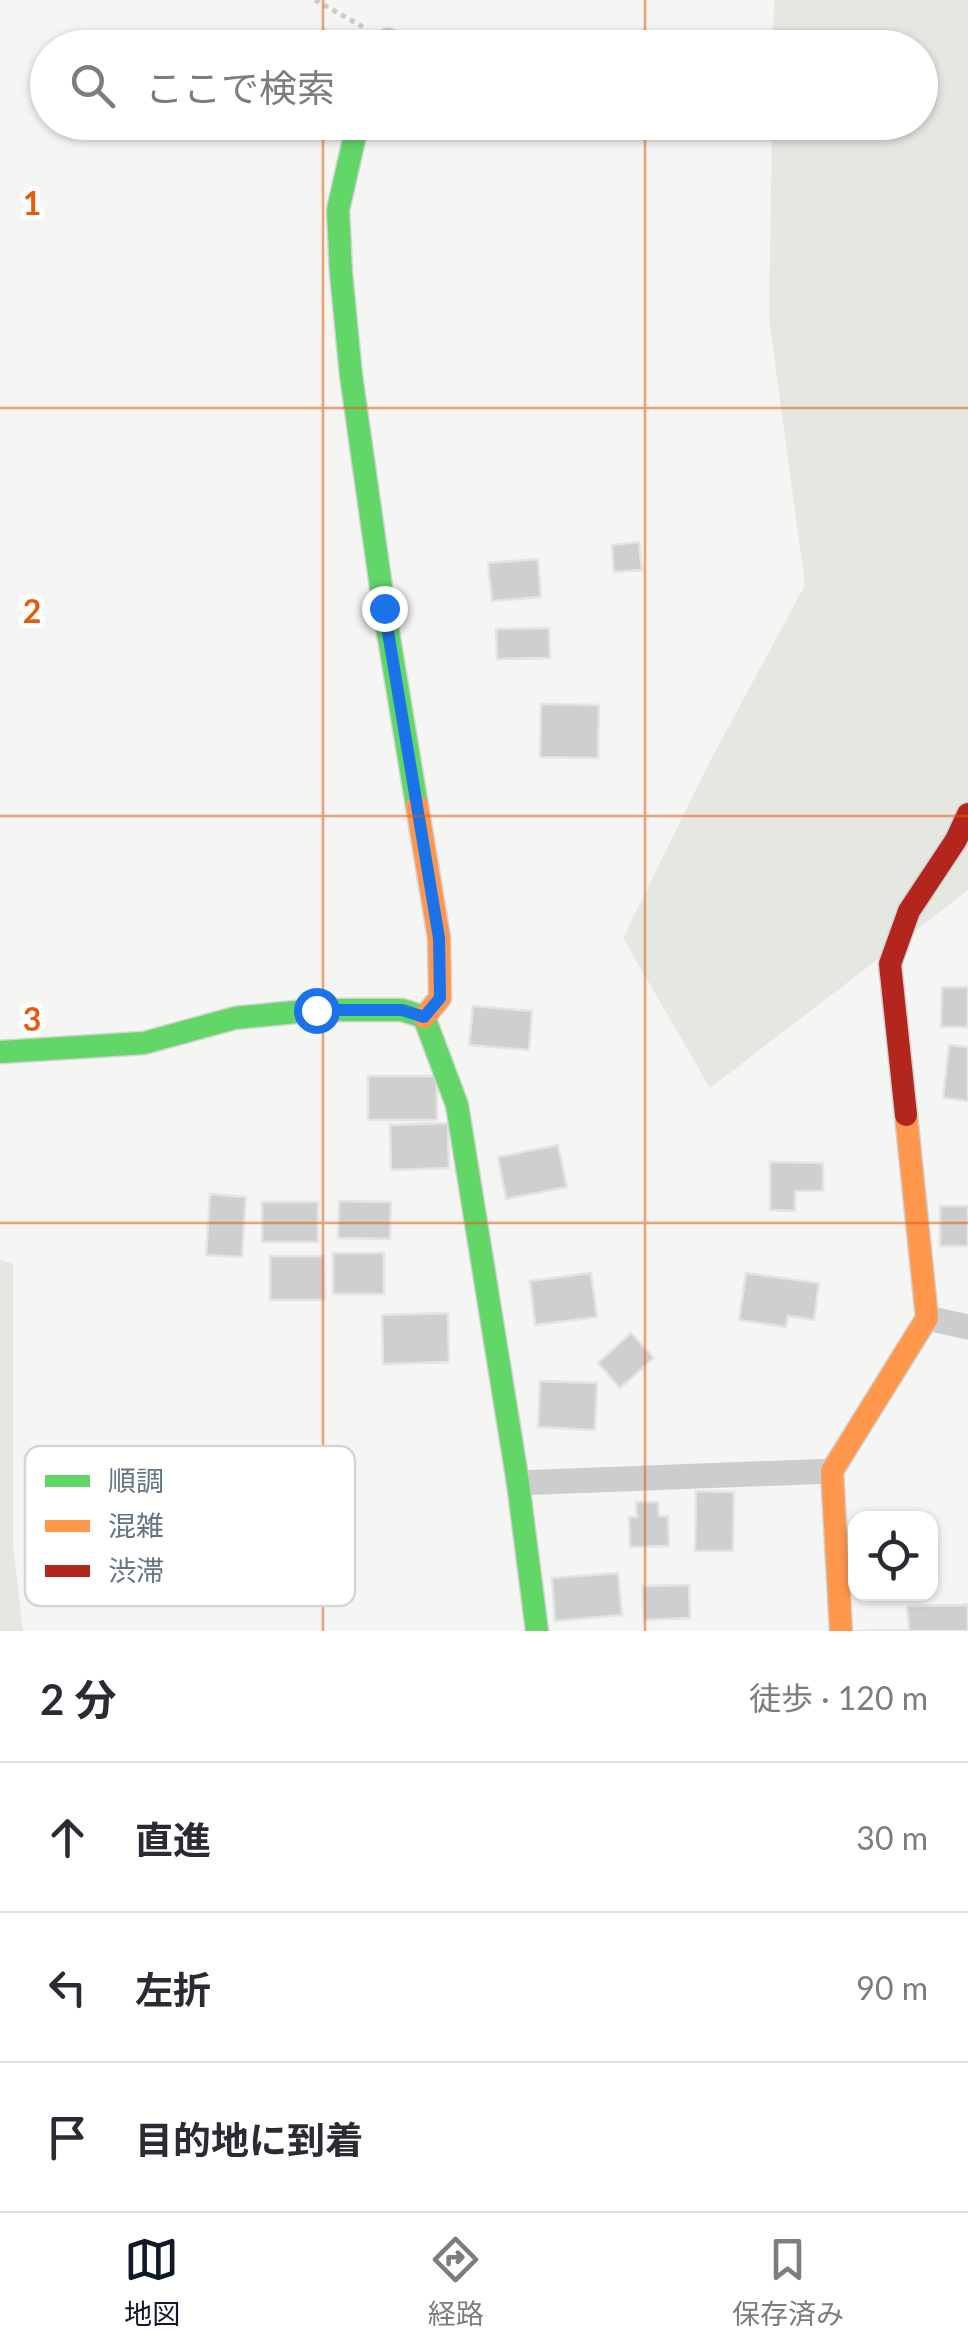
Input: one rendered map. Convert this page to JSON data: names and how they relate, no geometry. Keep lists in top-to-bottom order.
{
  "legend": ["順調", "混雑", "渋滞"],
  "page": {
    "search": "ここで検索",
    "heading": ["2 分", "徒歩 · 120 m"],
    "list": [
      ["直進", "30 m"],
      ["左折", "90 m"],
      "目的地に到着"
    ],
    "nav": ["地図", "経路", "保存済み"]
  },
  "grid": {
    "rows": ["1", "2", "3"]
  }
}
